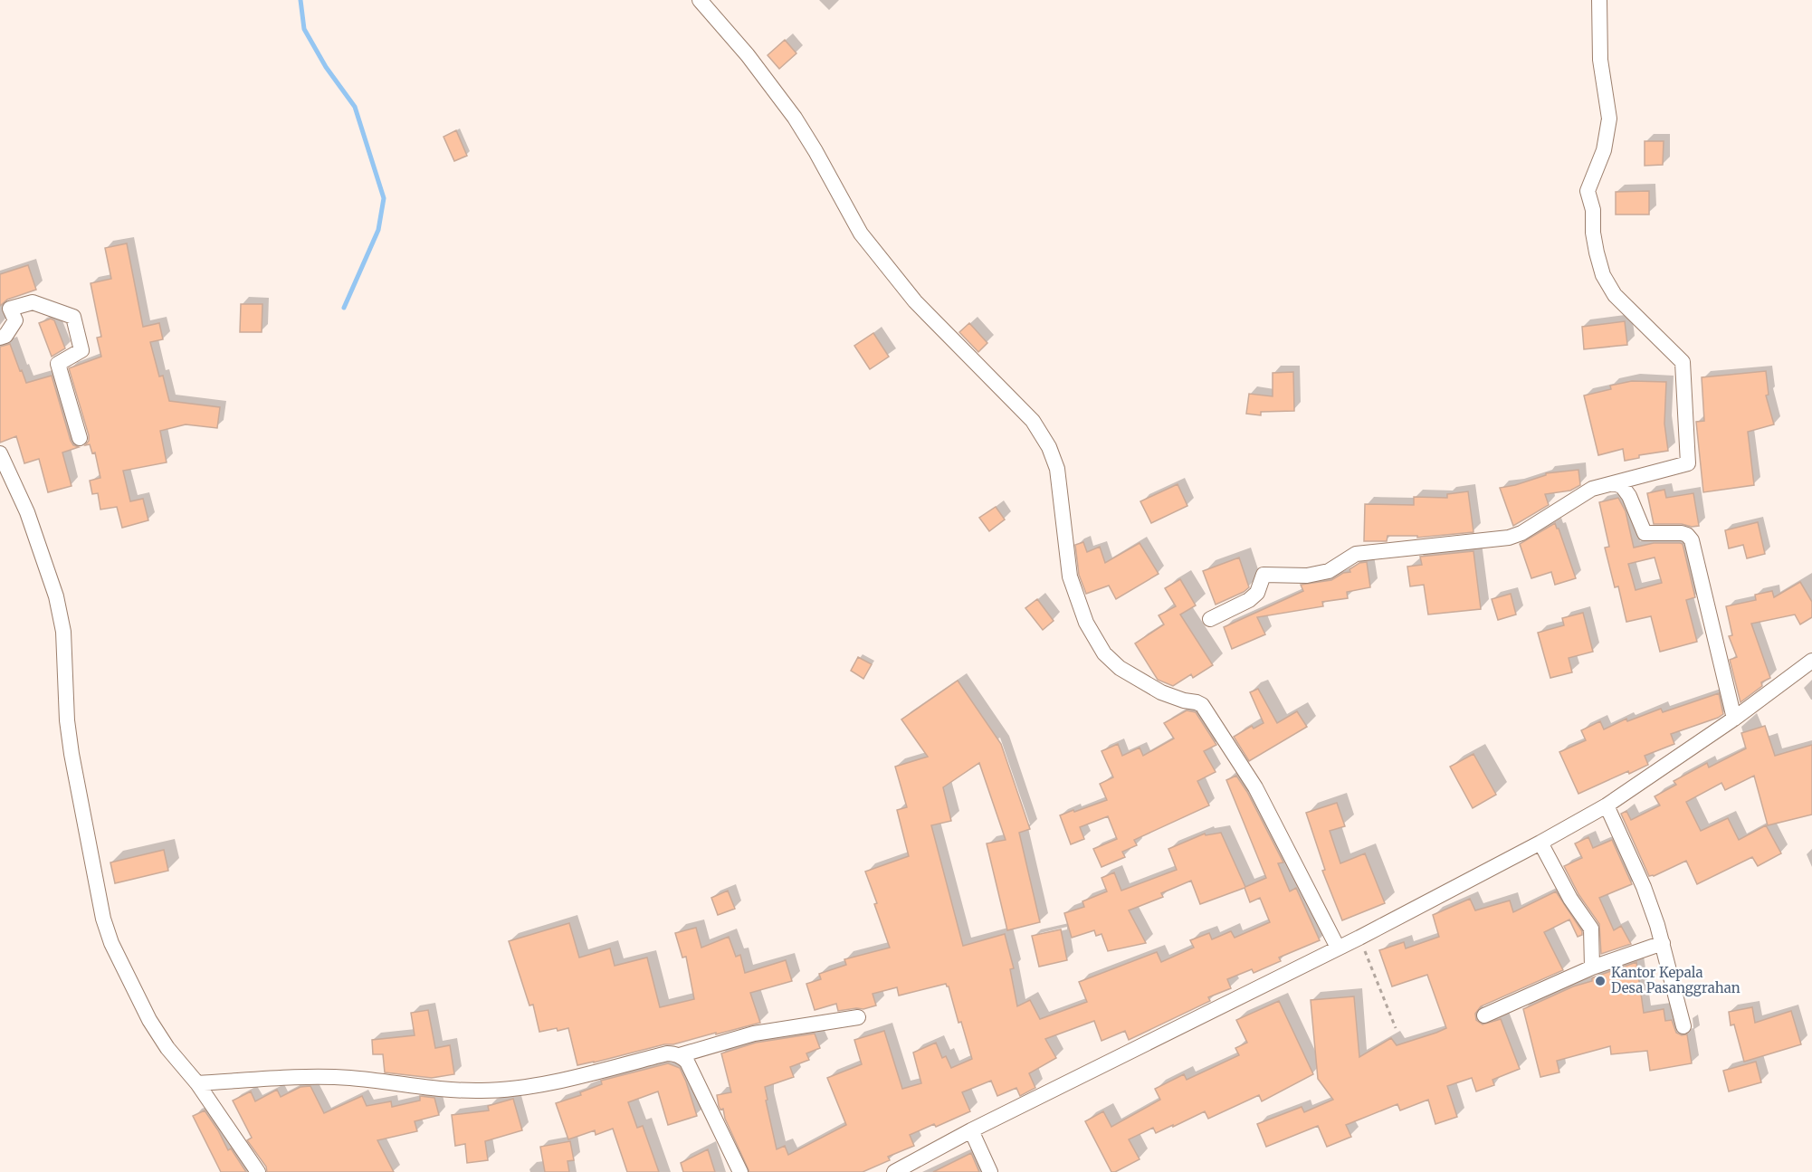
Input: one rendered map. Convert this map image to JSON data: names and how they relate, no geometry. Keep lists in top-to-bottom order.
{
  "places": ["Kantor Kepala Desa Pasanggrahan"]
}
